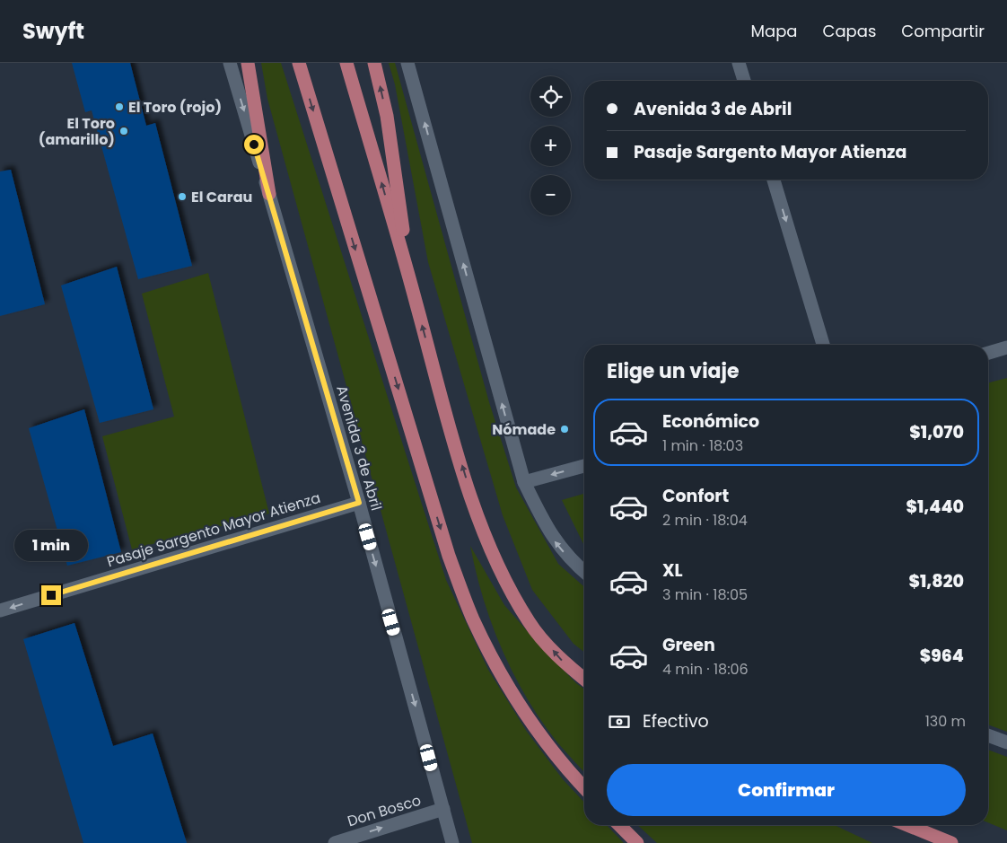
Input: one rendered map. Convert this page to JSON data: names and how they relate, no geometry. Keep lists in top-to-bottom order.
{
  "streets": {
    "main road": ["Avenida 3 de Abril", "Pasaje Sargento Mayor Atienza", "Don Bosco"]
  },
  "crossings": [
    ["Avenida 3 de Abril", "Pasaje Sargento Mayor Atienza"],
    ["Avenida 3 de Abril", "Don Bosco"]
  ],
  "one_way": ["Avenida 3 de Abril", "Pasaje Sargento Mayor Atienza", "Don Bosco"],
  "places": [
    "El Toro (rojo)",
    "El Toro (amarillo)",
    "El Carau",
    "Nómade"
  ],
  "page": {
    "header": "Swyft",
    "nav": ["Mapa", "Capas", "Compartir"],
    "map_buttons": ["+", "−"],
    "banner": ["Avenida 3 de Abril", "Pasaje Sargento Mayor Atienza"],
    "heading": "Elige un viaje",
    "list": [
      {
        "name": "Económico",
        "note": "1 min · 18:03",
        "value": "$1,070"
      },
      {
        "name": "Confort",
        "note": "2 min · 18:04",
        "value": "$1,440"
      },
      {
        "name": "XL",
        "note": "3 min · 18:05",
        "value": "$1,820"
      },
      {
        "name": "Green",
        "note": "4 min · 18:06",
        "value": "$964"
      }
    ],
    "bubble": "1 min",
    "pay": ["Efectivo", "130 m"],
    "buttons": "Confirmar"
  }
}
